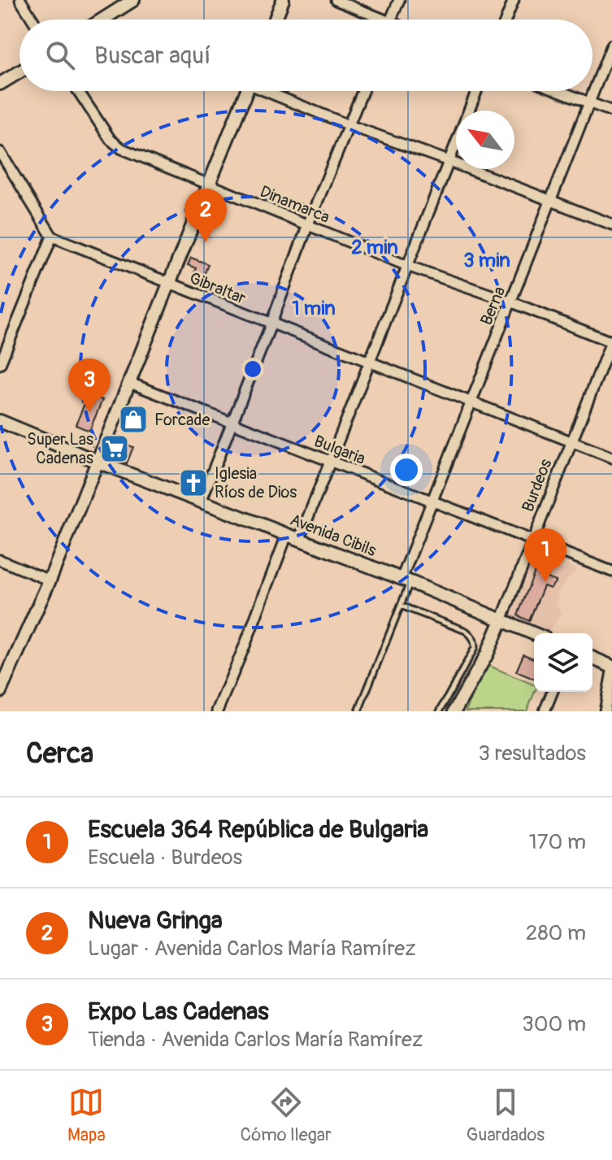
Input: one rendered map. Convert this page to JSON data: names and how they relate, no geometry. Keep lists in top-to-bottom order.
{
  "streets": {
    "street": [
      "Dinamarca",
      "Gibraltar",
      "Berna",
      "Bulgaria",
      "Burdeos",
      "Avenida Cibils"
    ]
  },
  "crossings": [
    ["Dinamarca", "Berna"],
    ["Dinamarca", "Burdeos"],
    ["Gibraltar", "Berna"],
    ["Gibraltar", "Burdeos"],
    ["Berna", "Bulgaria"],
    ["Berna", "Avenida Cibils"],
    ["Bulgaria", "Burdeos"],
    ["Burdeos", "Avenida Cibils"]
  ],
  "places": {
    "shop": ["Forcade"],
    "supermarket": ["Super Las Cadenas"],
    "church": ["Iglesia Ríos de Dios"]
  },
  "north": "top left",
  "page": {
    "search": "Buscar aquí",
    "pins": ["2", "3", "1"],
    "heading": ["Cerca", "3 resultados"],
    "list": [
      {
        "mark": "1",
        "name": "Escuela 364 República de Bulgaria",
        "note": "Escuela · Burdeos",
        "value": "170 m"
      },
      {
        "mark": "2",
        "name": "Nueva Gringa",
        "note": "Lugar · Avenida Carlos María Ramírez",
        "value": "280 m"
      },
      {
        "mark": "3",
        "name": "Expo Las Cadenas",
        "note": "Tienda · Avenida Carlos María Ramírez",
        "value": "300 m"
      }
    ],
    "nav": ["Mapa", "Cómo llegar", "Guardados"]
  },
  "rings": ["2 min", "3 min", "1 min"]
}
